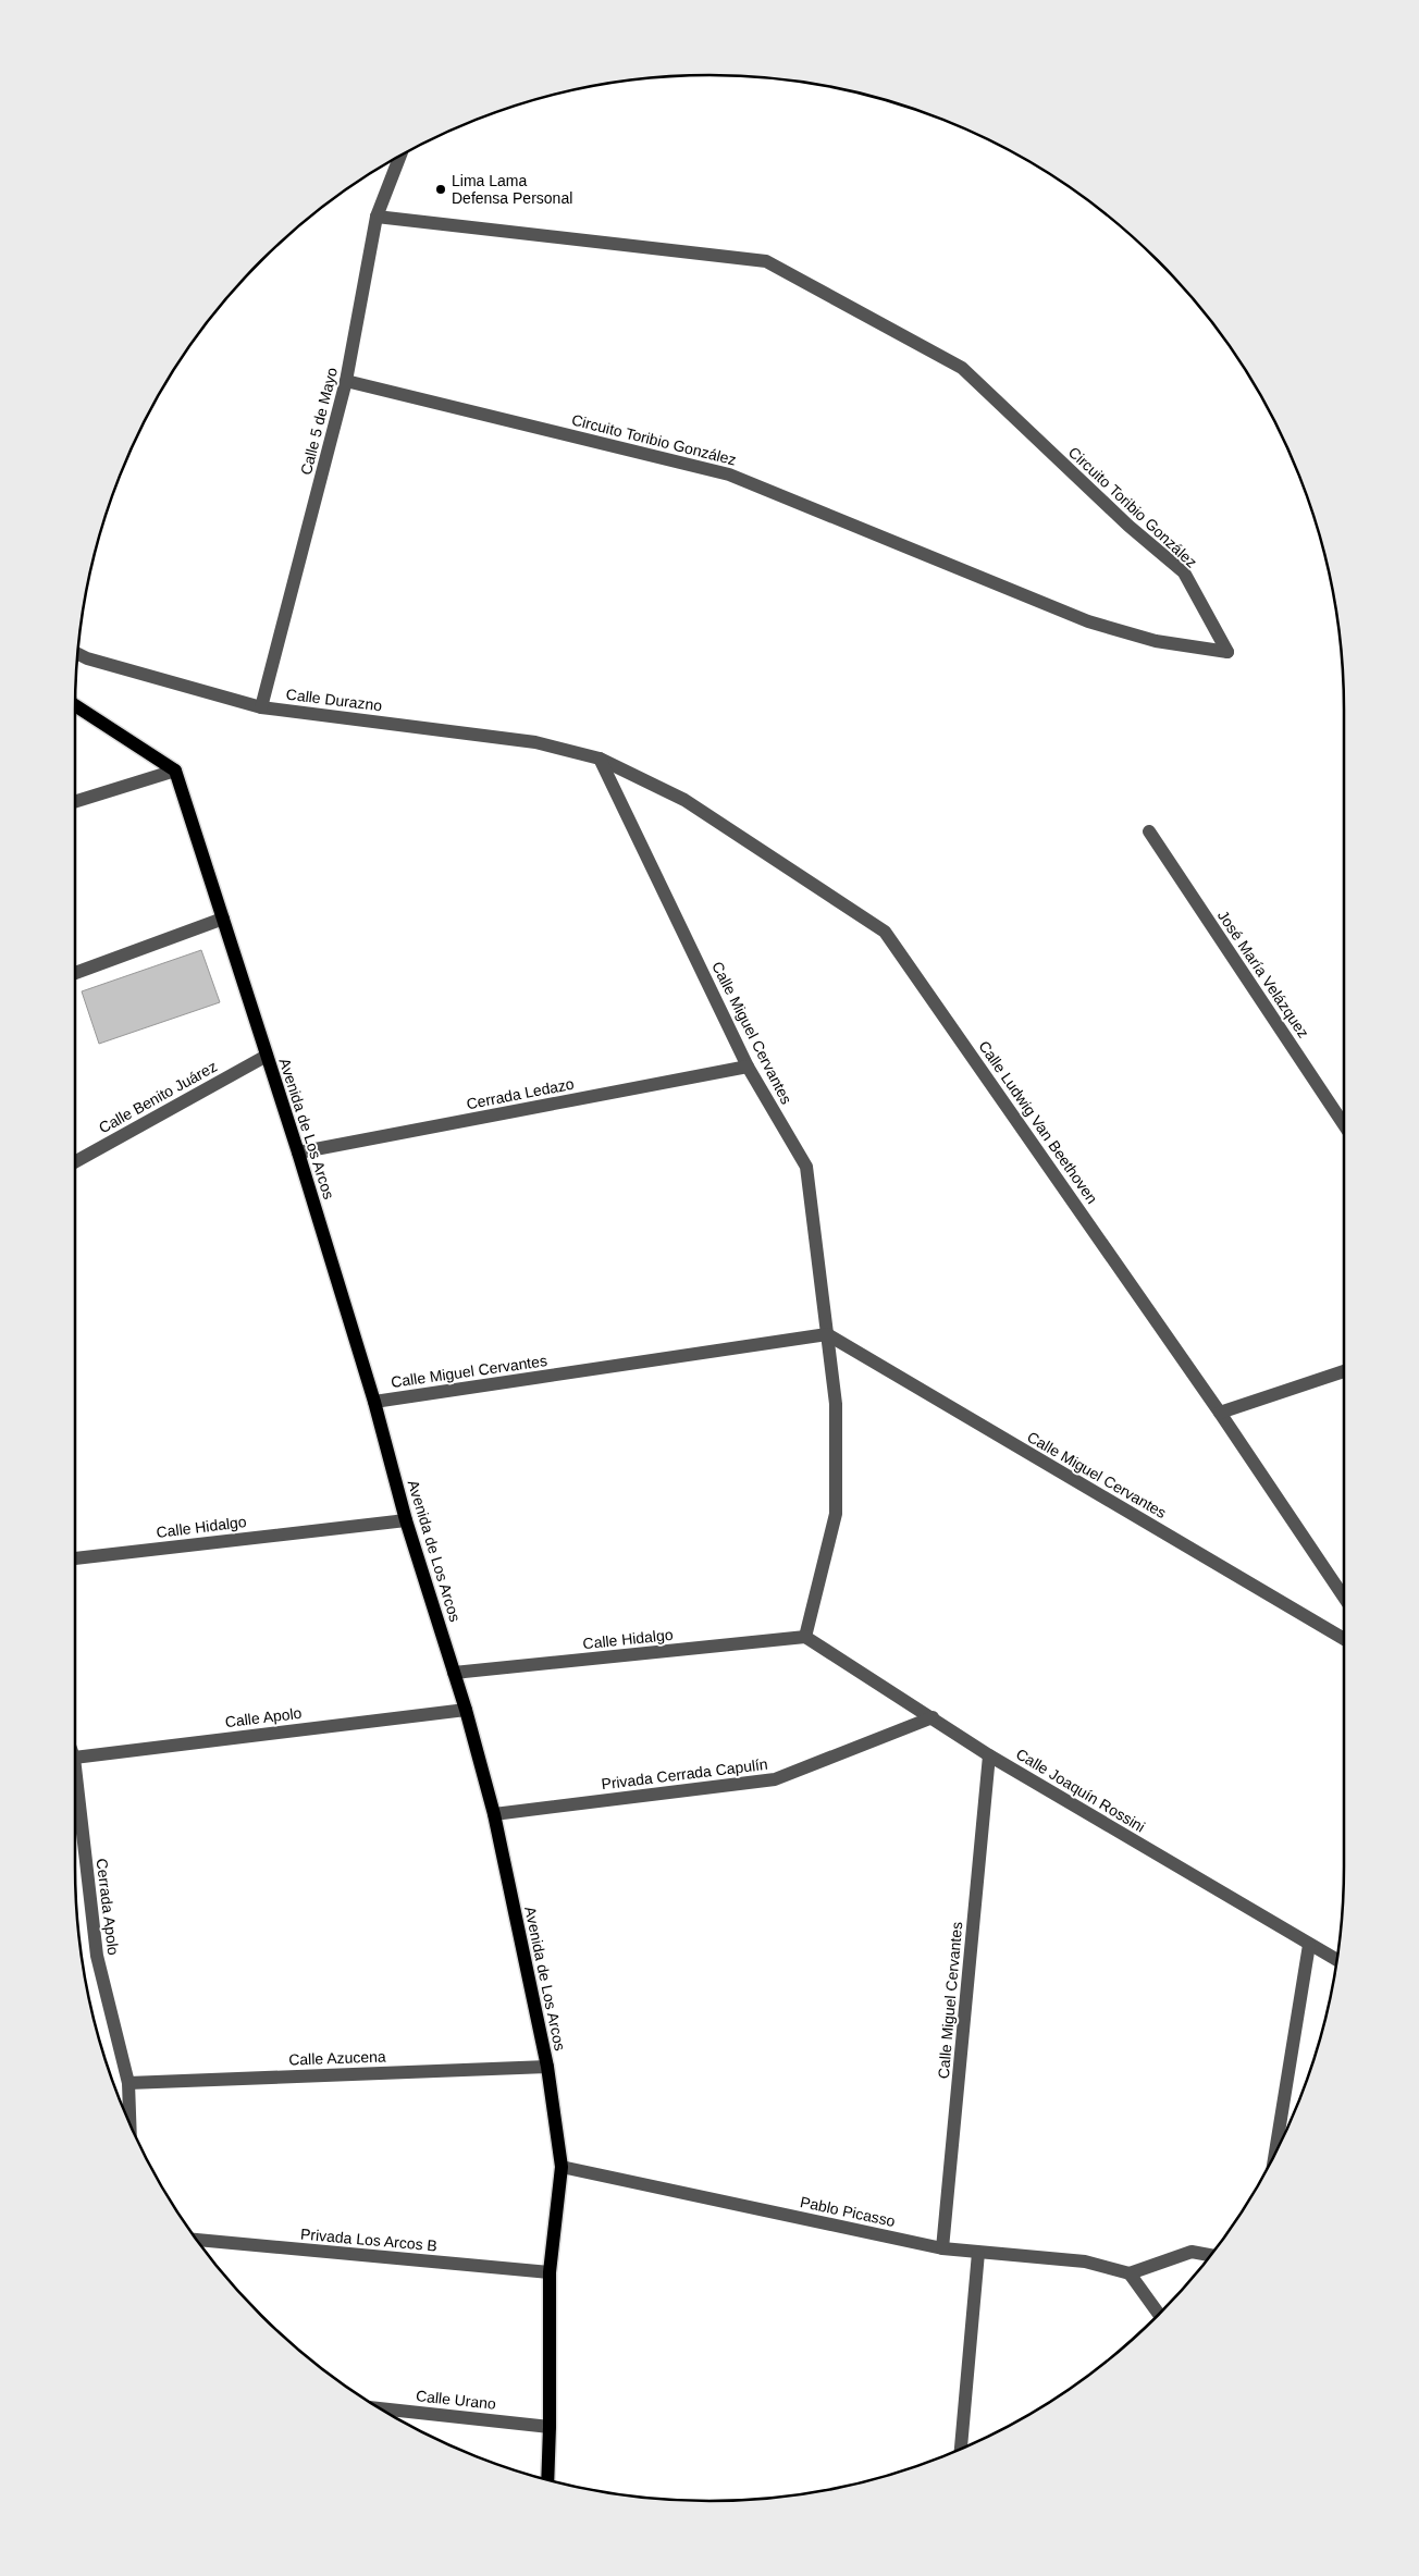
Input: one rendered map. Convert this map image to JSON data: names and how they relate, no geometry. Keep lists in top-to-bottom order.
{
  "streets": {
    "main road": ["Avenida de Los Arcos"],
    "street": [
      "Calle 5 de Mayo",
      "Circuito Toribio González",
      "Calle Durazno",
      "José María Velázquez",
      "Calle Miguel Cervantes",
      "Cerrada Ledazo",
      "Calle Benito Juárez",
      "Calle Ludwig Van Beethoven",
      "Calle Hidalgo",
      "Calle Apolo",
      "Privada Cerrada Capulín",
      "Calle Joaquín Rossini",
      "Cerrada Apolo",
      "Calle Azucena",
      "Pablo Picasso",
      "Privada Los Arcos B",
      "Calle Urano"
    ]
  },
  "crossings": [
    ["Calle 5 de Mayo", "Circuito Toribio González"],
    ["Calle 5 de Mayo", "Calle Durazno"],
    ["Calle Durazno", "Calle Miguel Cervantes"],
    ["Calle Durazno", "Calle Ludwig Van Beethoven"],
    ["Calle Miguel Cervantes", "Cerrada Ledazo"],
    ["Calle Miguel Cervantes", "Calle Ludwig Van Beethoven"],
    ["Calle Miguel Cervantes", "Avenida de Los Arcos"],
    ["Calle Miguel Cervantes", "Calle Hidalgo"],
    ["Calle Miguel Cervantes", "Calle Joaquín Rossini"],
    ["Calle Miguel Cervantes", "Pablo Picasso"],
    ["Cerrada Ledazo", "Avenida de Los Arcos"],
    ["Calle Benito Juárez", "Avenida de Los Arcos"],
    ["Avenida de Los Arcos", "Calle Hidalgo"],
    ["Avenida de Los Arcos", "Calle Apolo"],
    ["Avenida de Los Arcos", "Privada Cerrada Capulín"],
    ["Avenida de Los Arcos", "Calle Azucena"],
    ["Avenida de Los Arcos", "Pablo Picasso"],
    ["Avenida de Los Arcos", "Privada Los Arcos B"],
    ["Avenida de Los Arcos", "Calle Urano"],
    ["Calle Hidalgo", "Calle Joaquín Rossini"],
    ["Privada Cerrada Capulín", "Calle Joaquín Rossini"],
    ["Cerrada Apolo", "Calle Azucena"]
  ],
  "places": ["Lima Lama Defensa Personal"]
}
